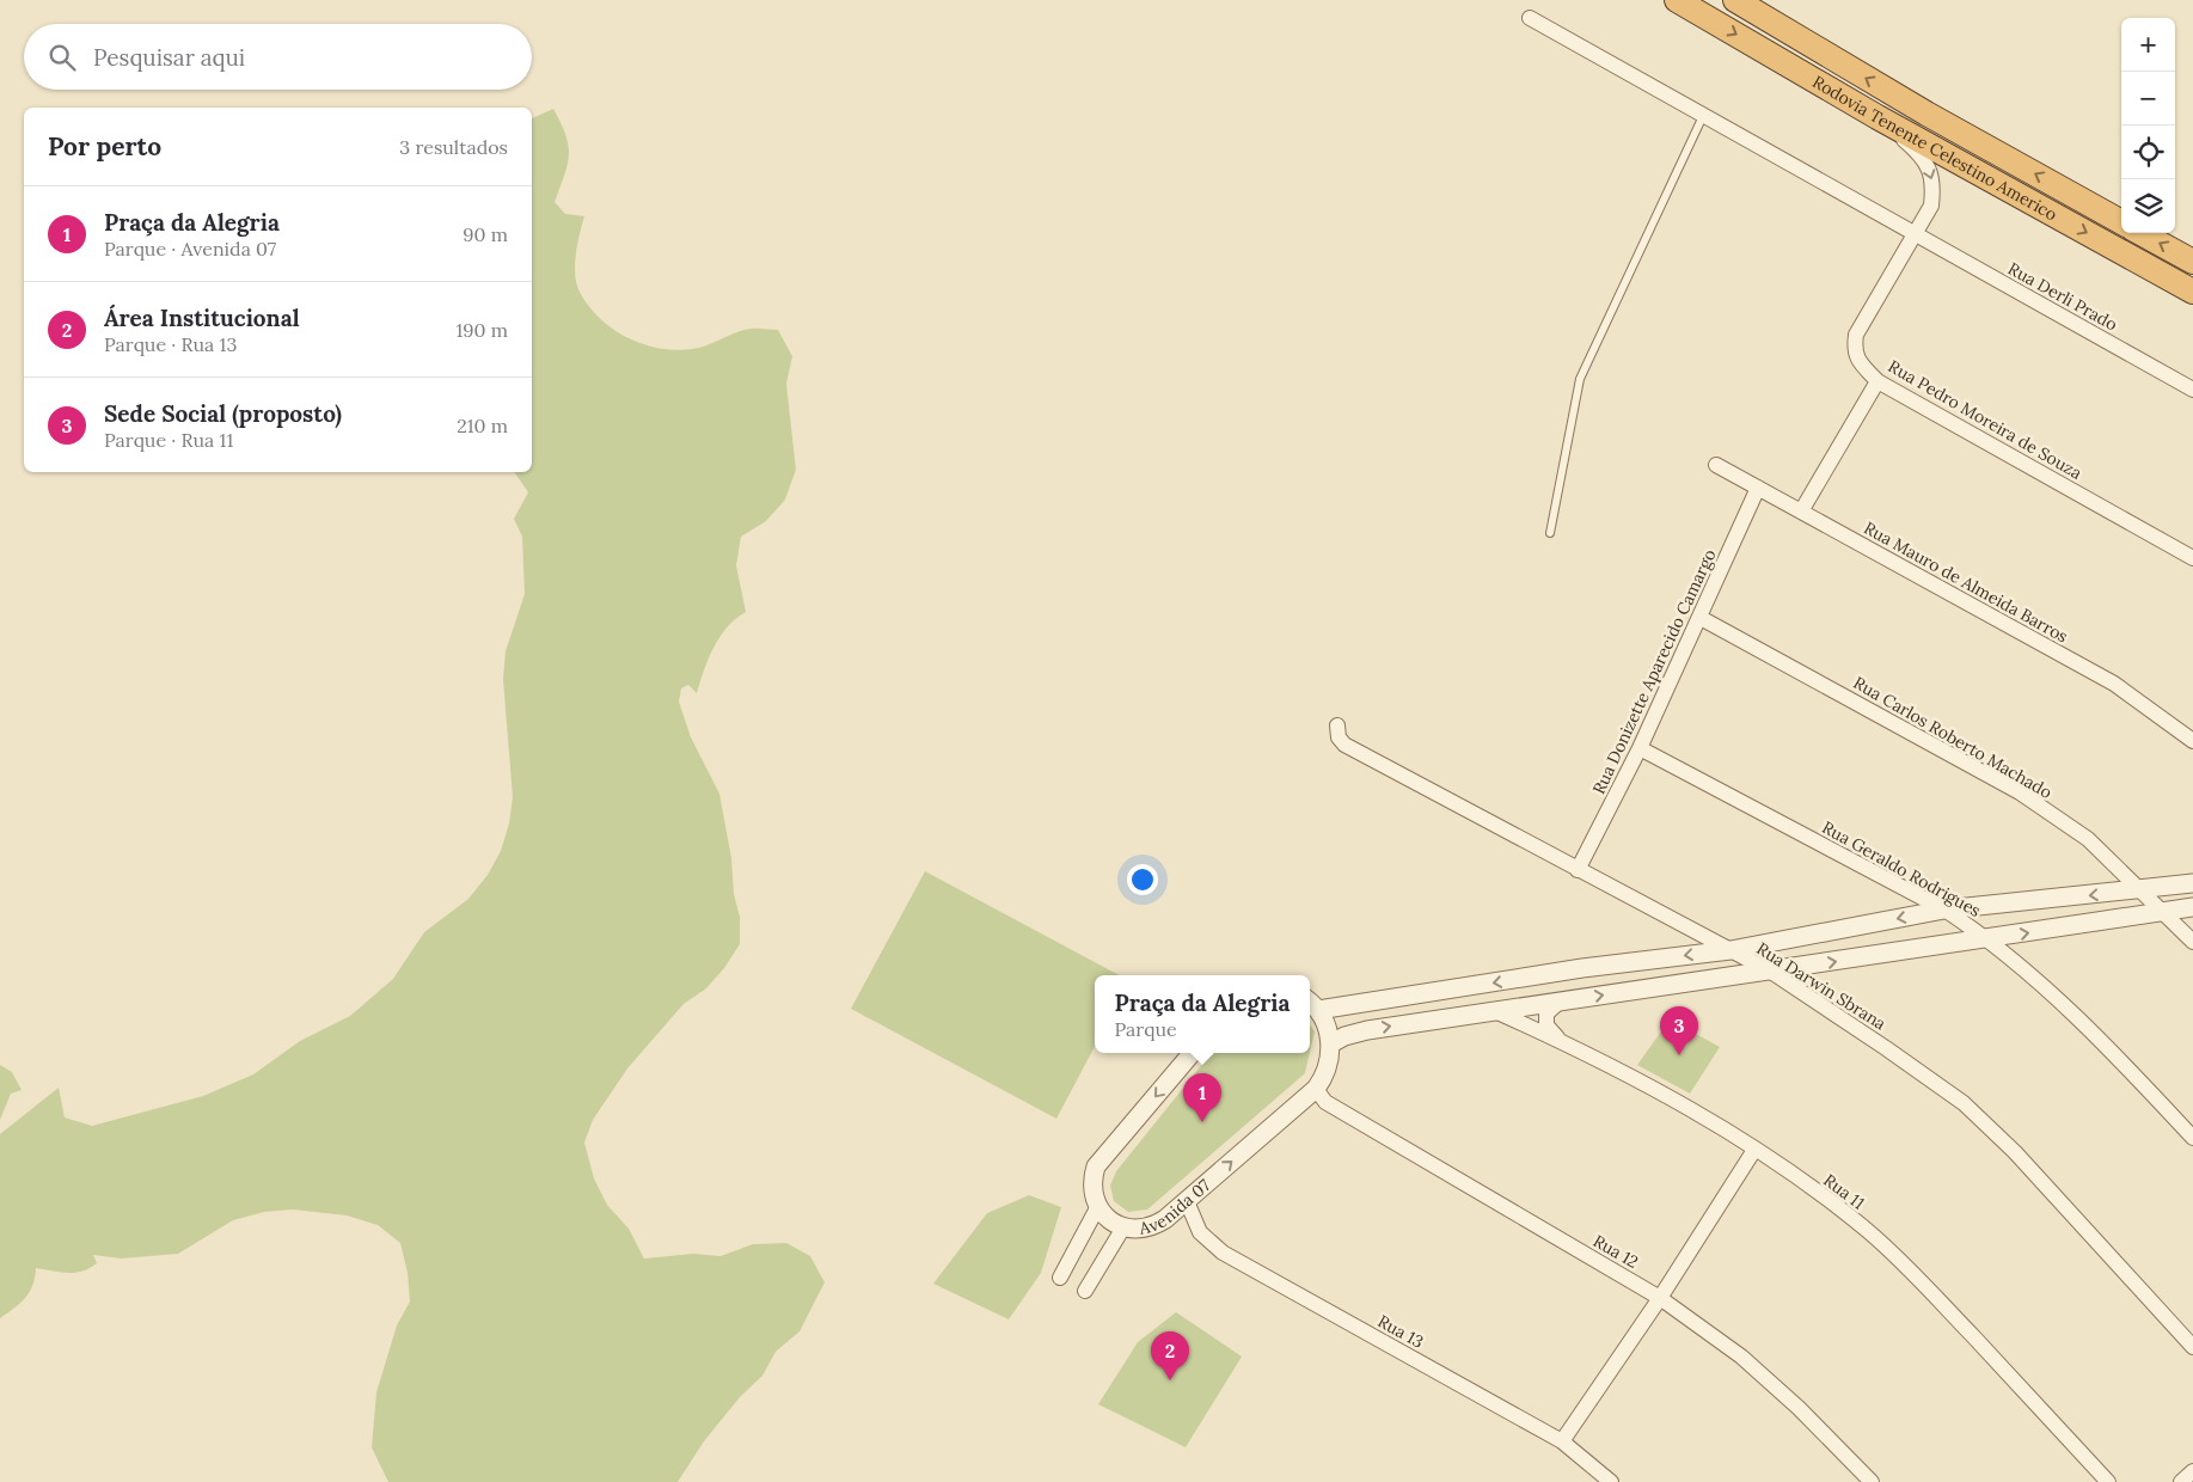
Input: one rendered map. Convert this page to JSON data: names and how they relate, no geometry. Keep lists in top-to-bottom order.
{
  "streets": {
    "highway": ["Rodovia Tenente Celestino Americo"],
    "street": [
      "Rua Derli Prado",
      "Rua Pedro Moreira de Souza",
      "Rua Mauro de Almeida Barros",
      "Rua Donizette Aparecido Camargo",
      "Rua Carlos Roberto Machado",
      "Rua Geraldo Rodrigues",
      "Rua Darwin Sbrana",
      "Rua 11",
      "Avenida 07",
      "Rua 12",
      "Rua 13"
    ]
  },
  "crossings": [
    ["Rodovia Tenente Celestino Americo", "Rua Pedro Moreira de Souza"],
    ["Rua Derli Prado", "Rua Pedro Moreira de Souza"],
    ["Rua Mauro de Almeida Barros", "Rua Donizette Aparecido Camargo"],
    ["Rua Donizette Aparecido Camargo", "Rua Carlos Roberto Machado"],
    ["Rua Donizette Aparecido Camargo", "Rua Geraldo Rodrigues"],
    ["Rua Donizette Aparecido Camargo", "Rua Darwin Sbrana"],
    ["Avenida 07", "Rua 12"],
    ["Avenida 07", "Rua 13"]
  ],
  "page": {
    "map_buttons": ["+", "−"],
    "search": "Pesquisar aqui",
    "heading": ["Por perto", "3 resultados"],
    "list": [
      {
        "mark": "1",
        "name": "Praça da Alegria",
        "note": "Parque · Avenida 07",
        "value": "90 m"
      },
      {
        "mark": "2",
        "name": "Área Institucional",
        "note": "Parque · Rua 13",
        "value": "190 m"
      },
      {
        "mark": "3",
        "name": "Sede Social (proposto)",
        "note": "Parque · Rua 11",
        "value": "210 m"
      }
    ],
    "popup": ["Praça da Alegria", "Parque"],
    "pins": ["3", "1", "2"]
  }
}
